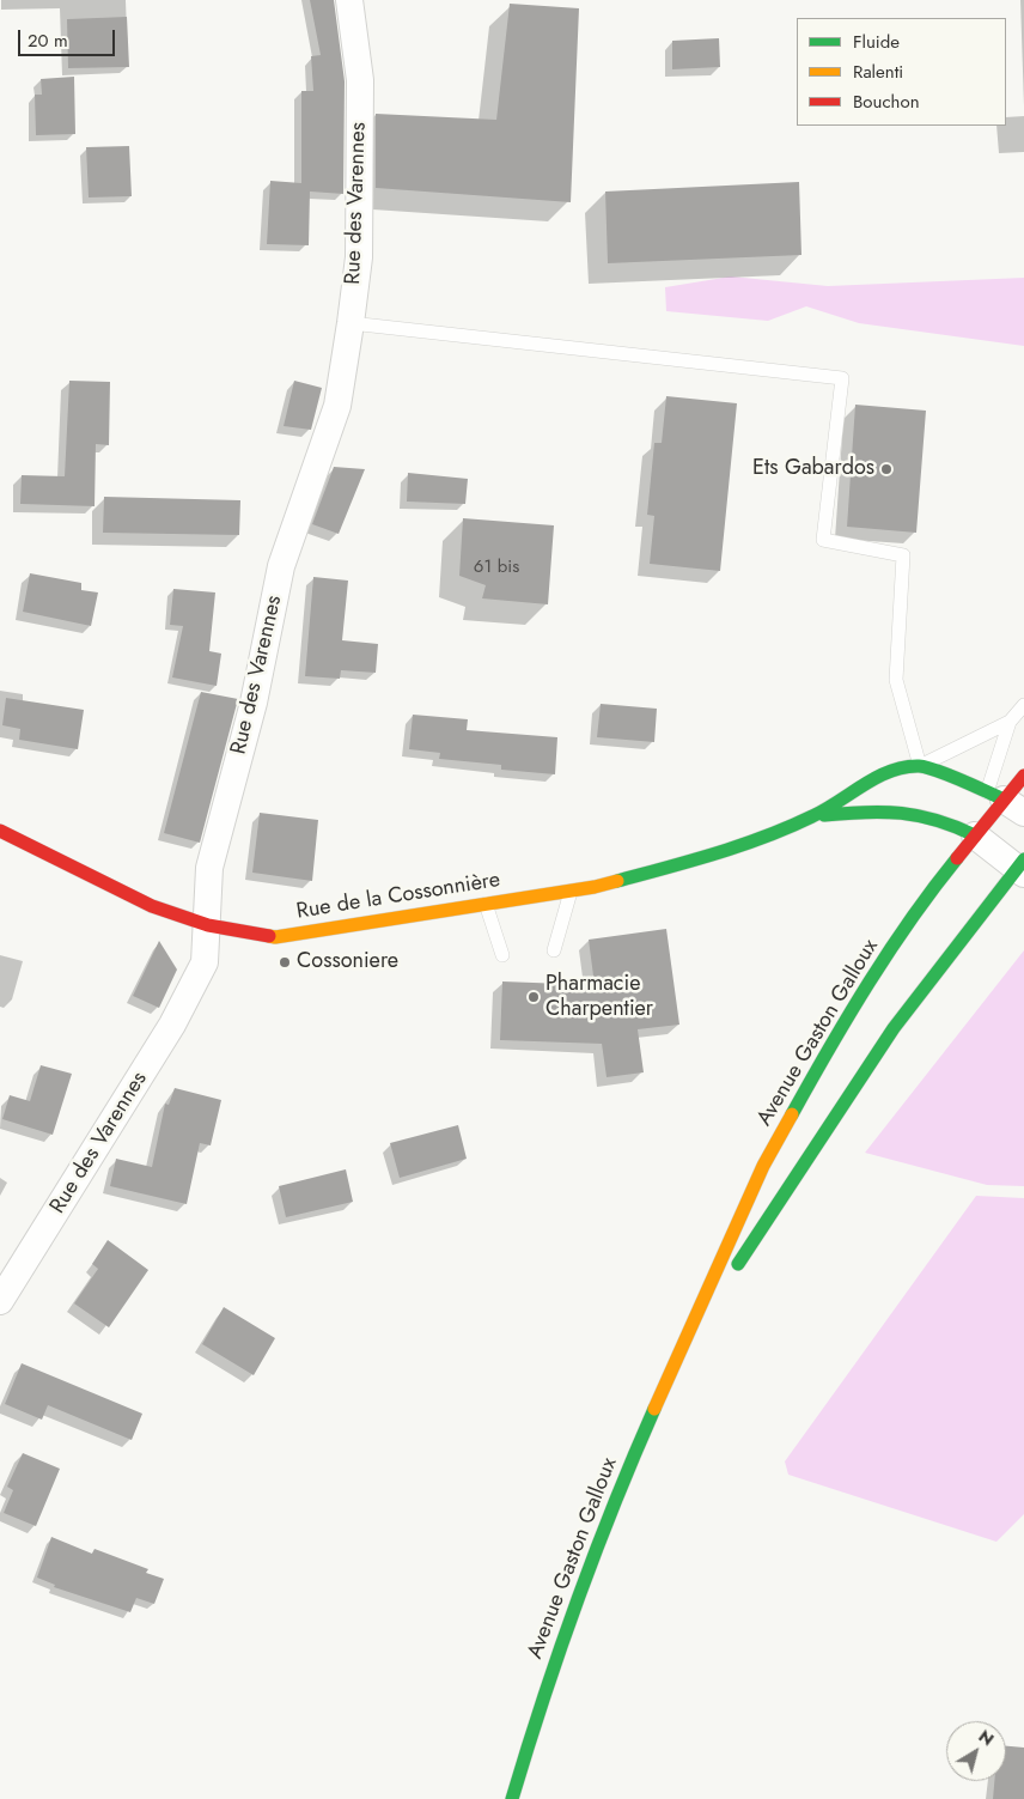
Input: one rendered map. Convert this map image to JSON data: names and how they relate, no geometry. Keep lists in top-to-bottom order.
{
  "streets": {
    "main road": ["Rue de la Cossonnière", "Avenue Gaston Galloux"],
    "street": ["Rue des Varennes"]
  },
  "crossings": [
    ["Rue des Varennes", "Rue de la Cossonnière"],
    ["Rue de la Cossonnière", "Avenue Gaston Galloux"]
  ],
  "places": ["Ets Gabardos", "Cossoniere", "Pharmacie Charpentier"],
  "house_numbers": ["61 bis"],
  "legend": ["Fluide", "Ralenti", "Bouchon"],
  "scale_bar": "20 m",
  "north": "top right"
}
